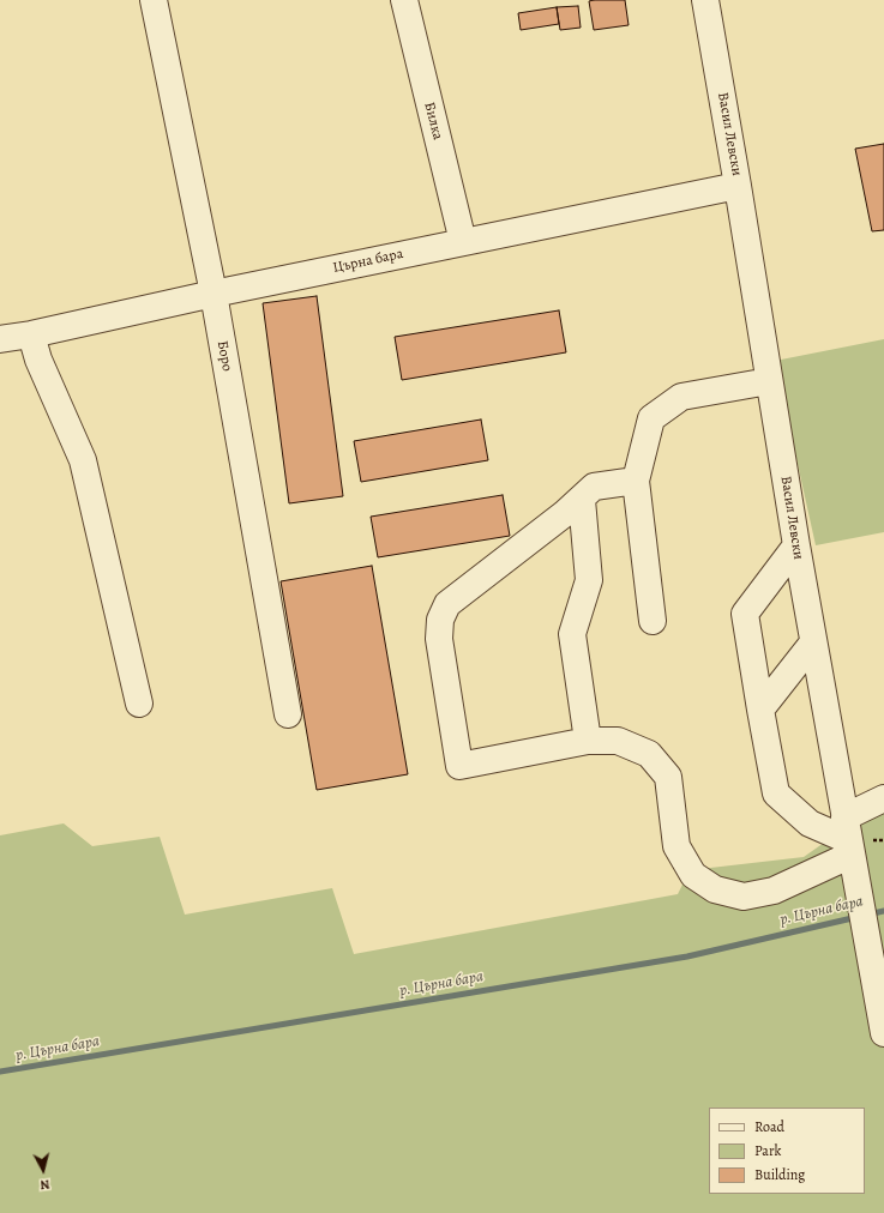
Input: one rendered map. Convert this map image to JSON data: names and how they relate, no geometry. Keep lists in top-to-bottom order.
{
  "streets": {
    "street": [
      "Билка",
      "Васил Левски",
      "Църна бара",
      "Боро"
    ]
  },
  "crossings": [
    ["Билка", "Църна бара"],
    ["Васил Левски", "Църна бара"],
    ["Църна бара", "Боро"]
  ],
  "water": ["р. Църна бара"],
  "legend": ["Road", "Park", "Building"],
  "north": "bottom"
}
